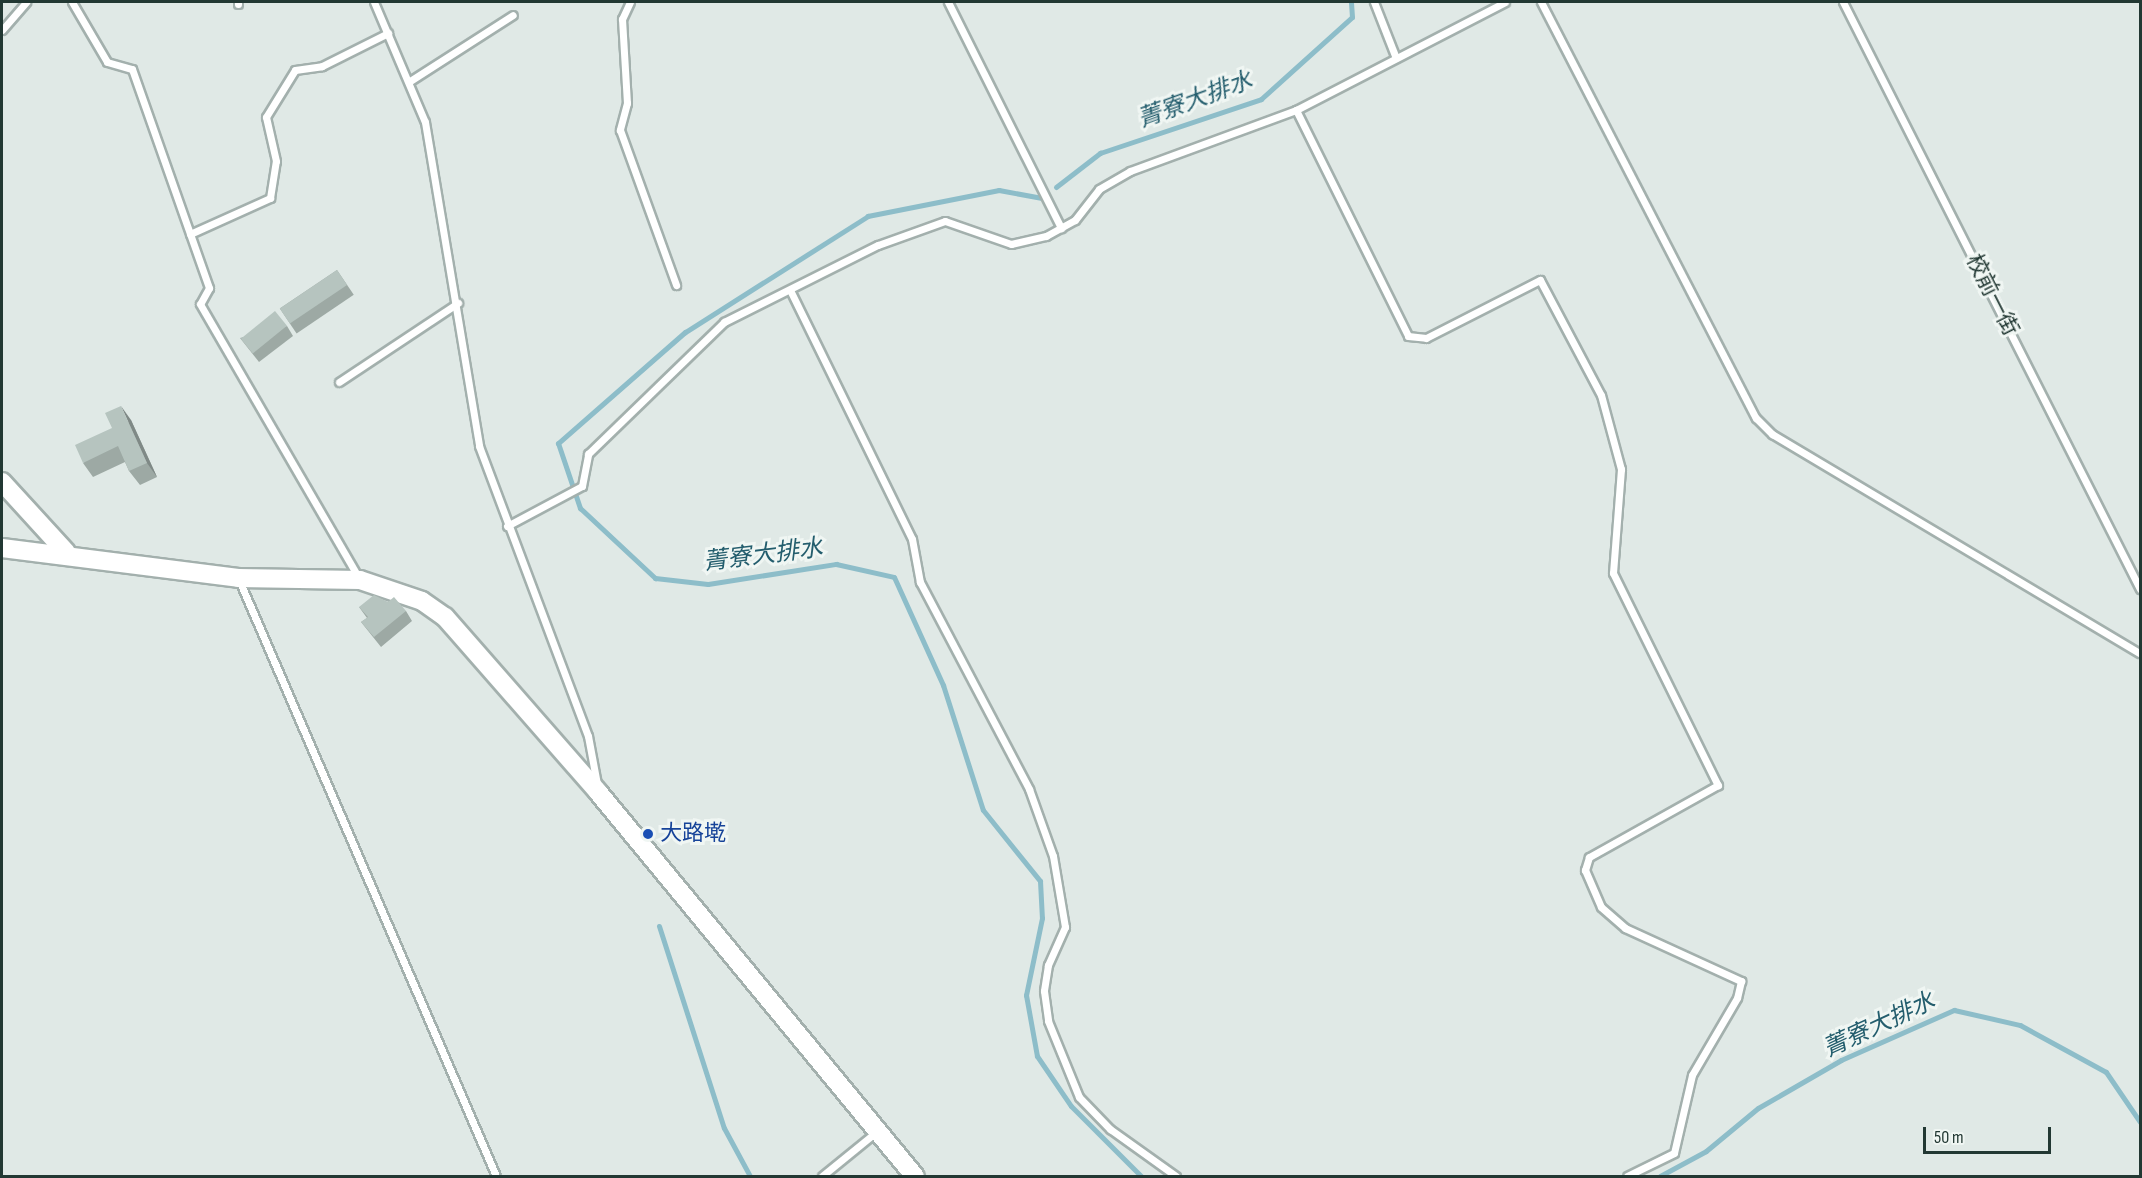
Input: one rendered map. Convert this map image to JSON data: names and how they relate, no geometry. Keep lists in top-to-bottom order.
{
  "streets": {
    "lane": ["校前一街"]
  },
  "water": ["菁寮大排水"],
  "places": ["大路墘"],
  "scale_bar": "50 m"
}
